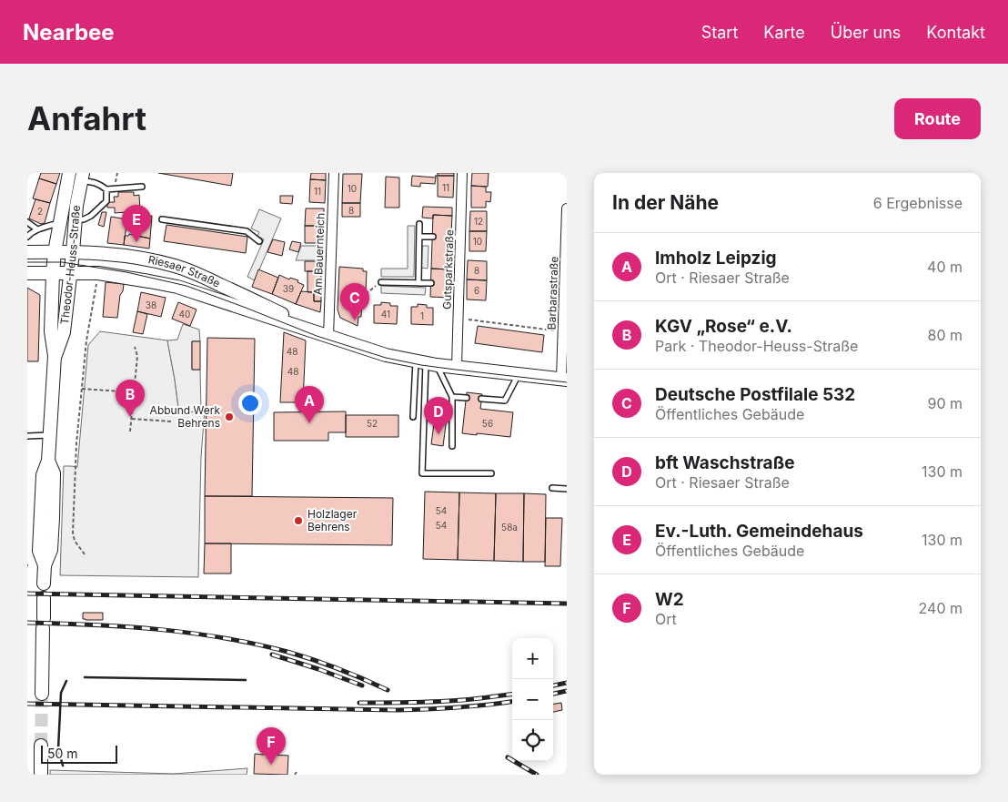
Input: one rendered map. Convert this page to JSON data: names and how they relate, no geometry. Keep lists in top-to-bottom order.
{
  "streets": {
    "main road": ["Theodor-Heuss-Straße", "Riesaer Straße"],
    "street": ["Am Bauernteich", "Gutsparkstraße", "Barbarastraße"]
  },
  "crossings": [
    ["Am Bauernteich", "Riesaer Straße"],
    ["Theodor-Heuss-Straße", "Riesaer Straße"],
    ["Gutsparkstraße", "Riesaer Straße"],
    ["Riesaer Straße", "Barbarastraße"]
  ],
  "places": ["Abbund Werk Behrens", "Holzlager Behrens"],
  "house_numbers": [
    "11",
    "10",
    "11",
    "8",
    "2",
    "12",
    "10",
    "8",
    "39",
    "6",
    "38",
    "40",
    "41",
    "1",
    "48",
    "48",
    "52",
    "56",
    "54",
    "54",
    "58a"
  ],
  "scale_bar": "50 m",
  "page": {
    "header": "Nearbee",
    "nav": [
      "Start",
      "Karte",
      "Über uns",
      "Kontakt"
    ],
    "buttons": "Route",
    "title": "Anfahrt",
    "heading": ["In der Nähe", "6 Ergebnisse"],
    "pins": [
      "E",
      "C",
      "B",
      "A",
      "D",
      "F"
    ],
    "list": [
      {
        "mark": "A",
        "name": "Imholz Leipzig",
        "note": "Ort · Riesaer Straße",
        "value": "40 m"
      },
      {
        "mark": "B",
        "name": "KGV „Rose“ e.V.",
        "note": "Park · Theodor-Heuss-Straße",
        "value": "80 m"
      },
      {
        "mark": "C",
        "name": "Deutsche Postfilale 532",
        "note": "Öffentliches Gebäude",
        "value": "90 m"
      },
      {
        "mark": "D",
        "name": "bft Waschstraße",
        "note": "Ort · Riesaer Straße",
        "value": "130 m"
      },
      {
        "mark": "E",
        "name": "Ev.-Luth. Gemeindehaus",
        "note": "Öffentliches Gebäude",
        "value": "130 m"
      },
      {
        "mark": "F",
        "name": "W2",
        "note": "Ort",
        "value": "240 m"
      }
    ],
    "map_buttons": ["+", "−"],
    "scale": "50 m"
  }
}
